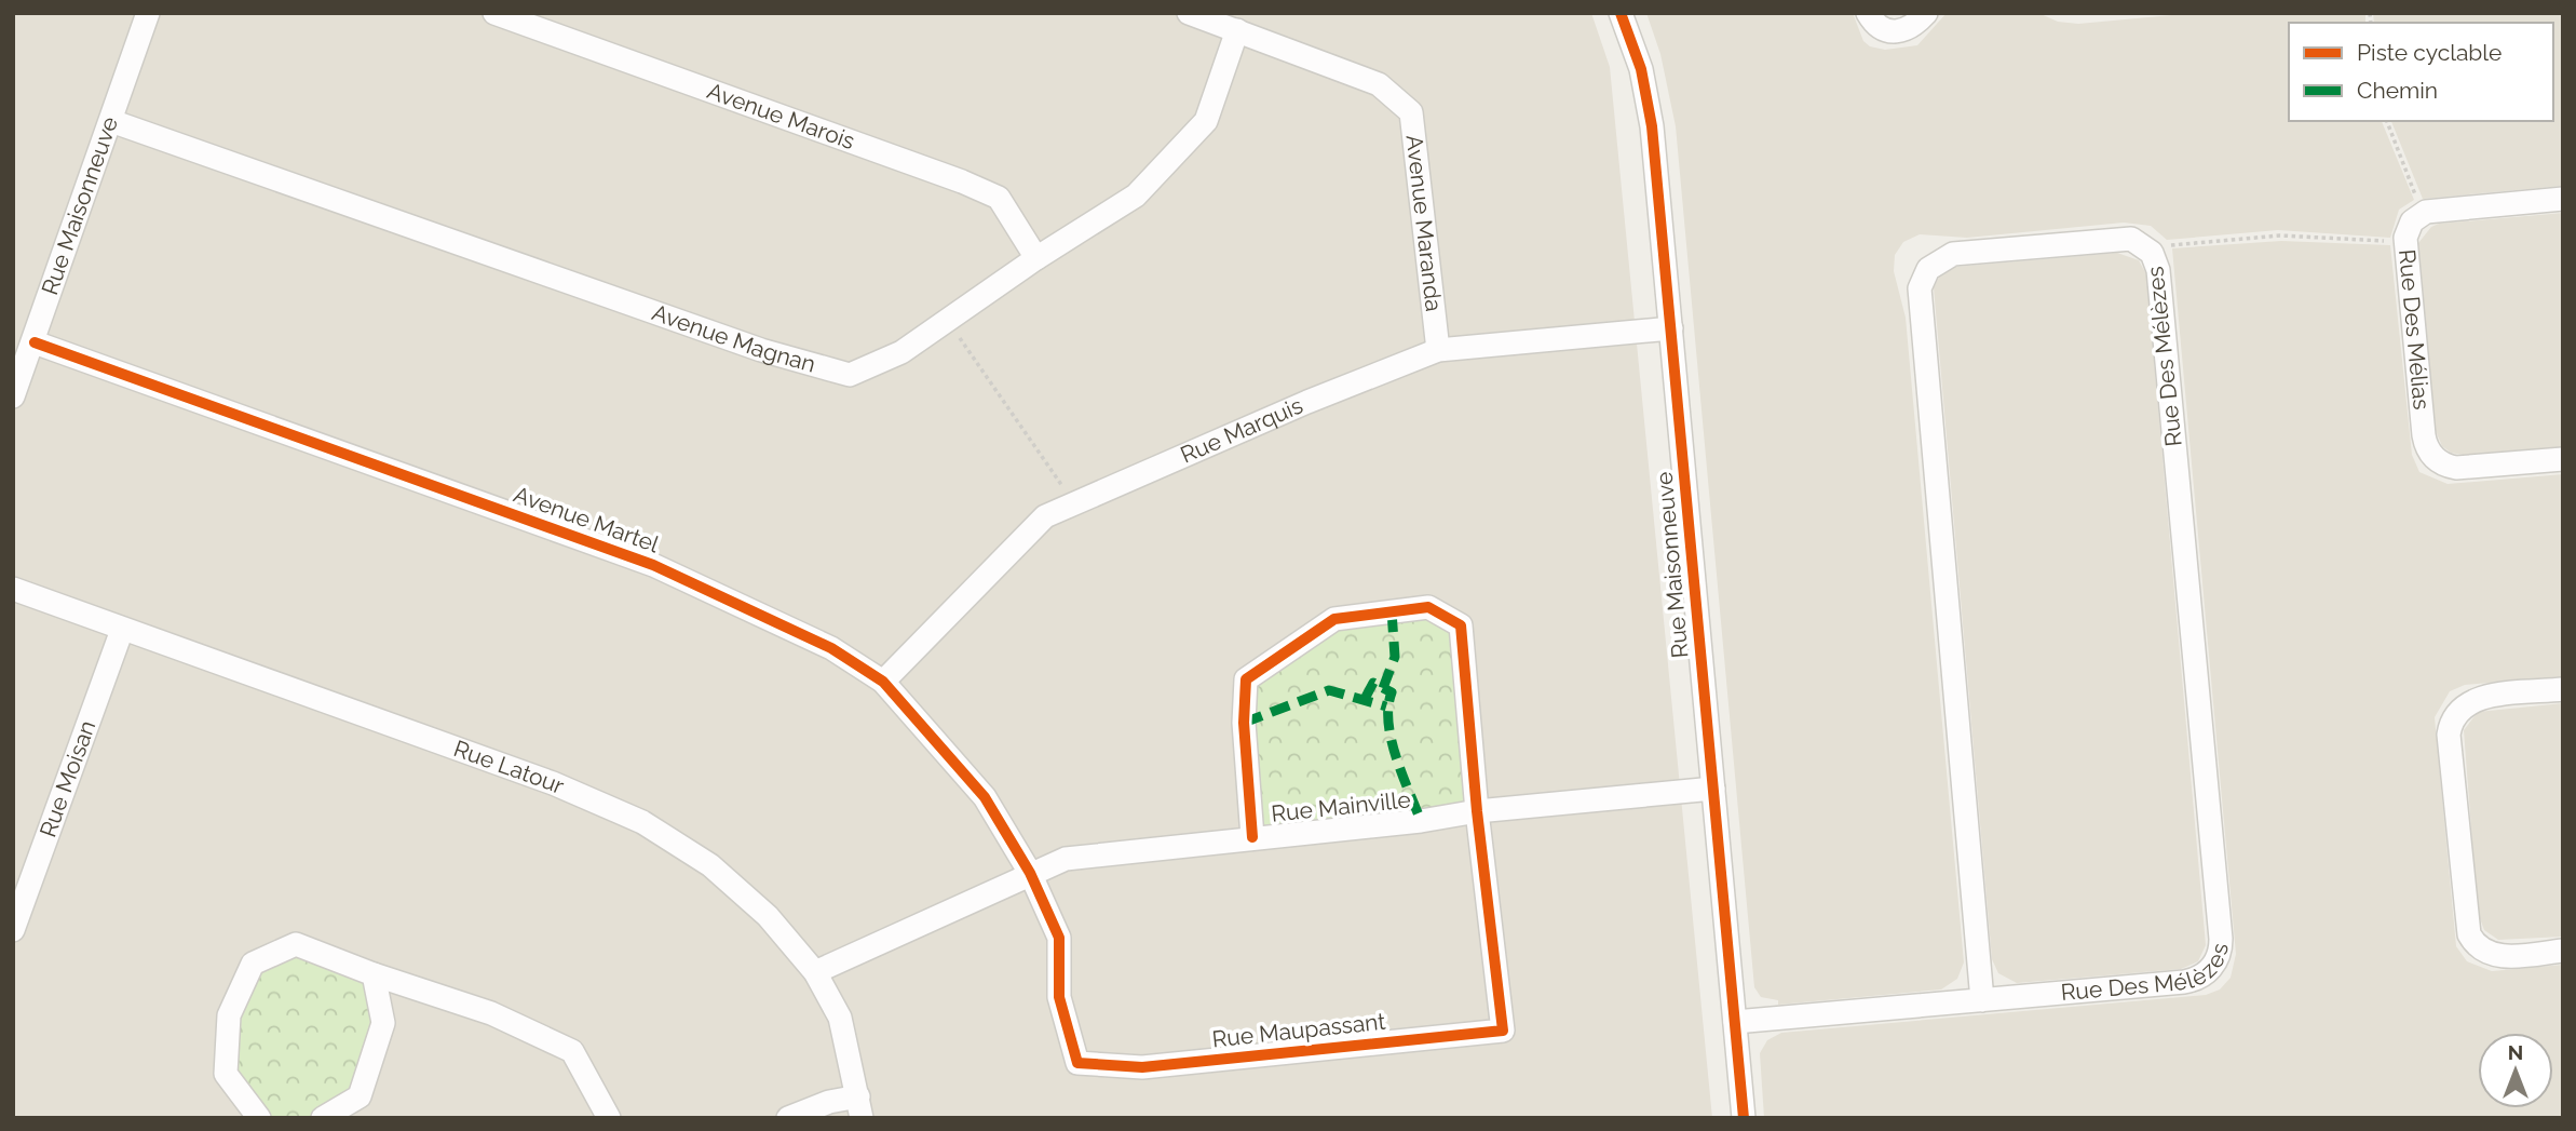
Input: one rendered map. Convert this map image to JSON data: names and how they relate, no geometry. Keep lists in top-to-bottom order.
{
  "streets": {
    "street": [
      "Avenue Marois",
      "Rue Maisonneuve",
      "Avenue Maranda",
      "Rue Des Mélias",
      "Avenue Magnan",
      "Rue Des Mélèzes",
      "Rue Marquis",
      "Avenue Martel",
      "Rue Latour",
      "Rue Moisan",
      "Rue Mainville",
      "Rue Maupassant"
    ]
  },
  "crossings": [
    ["Avenue Marois", "Avenue Magnan"],
    ["Rue Maisonneuve", "Avenue Magnan"],
    ["Rue Maisonneuve", "Rue Des Mélèzes"],
    ["Rue Maisonneuve", "Rue Marquis"],
    ["Rue Maisonneuve", "Avenue Martel"],
    ["Rue Maisonneuve", "Rue Mainville"],
    ["Avenue Maranda", "Avenue Magnan"],
    ["Avenue Maranda", "Rue Marquis"],
    ["Rue Marquis", "Avenue Martel"],
    ["Avenue Martel", "Rue Mainville"],
    ["Avenue Martel", "Rue Maupassant"],
    ["Rue Latour", "Rue Moisan"],
    ["Rue Latour", "Rue Mainville"],
    ["Rue Mainville", "Rue Maupassant"]
  ],
  "legend": ["Piste cyclable", "Chemin"],
  "north": "top"
}
